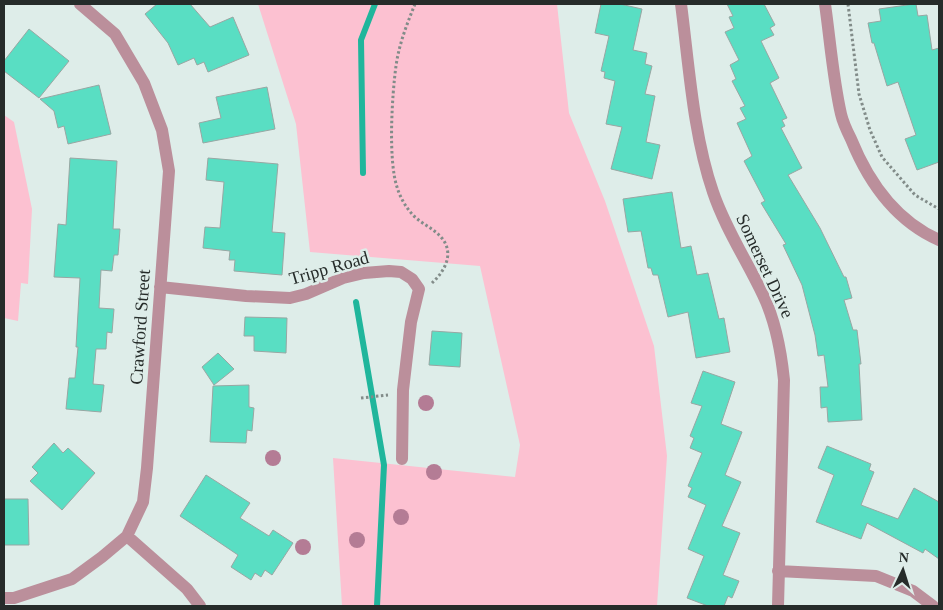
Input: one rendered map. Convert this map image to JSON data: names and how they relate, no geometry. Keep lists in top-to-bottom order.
{
  "streets": {
    "street": ["Somerset Drive", "Tripp Road", "Crawford Street"]
  },
  "crossings": [
    ["Tripp Road", "Crawford Street"]
  ],
  "north": "top"
}
